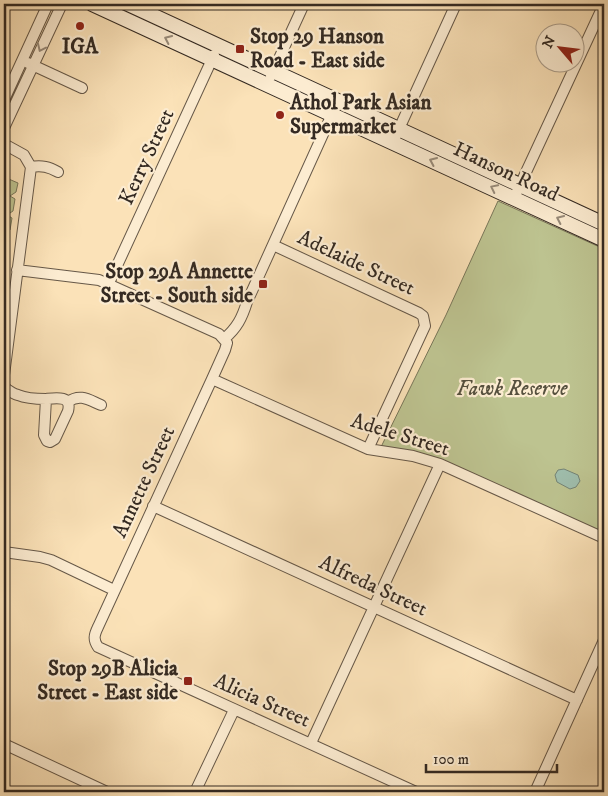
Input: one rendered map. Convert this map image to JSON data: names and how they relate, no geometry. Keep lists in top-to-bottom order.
{
  "streets": {
    "main road": ["Hanson Road"],
    "street": [
      "Kerry Street",
      "Adelaide Street",
      "Adele Street",
      "Annette Street",
      "Alfreda Street",
      "Alicia Street"
    ]
  },
  "crossings": [
    ["Kerry Street", "Hanson Road"],
    ["Hanson Road", "Annette Street"],
    ["Adelaide Street", "Adele Street"],
    ["Adelaide Street", "Annette Street"],
    ["Adele Street", "Annette Street"],
    ["Annette Street", "Alfreda Street"],
    ["Annette Street", "Alicia Street"]
  ],
  "parks": ["Fawk Reserve"],
  "places": {
    "other": ["IGA", "Athol Park Asian Supermarket"],
    "transit": ["Stop 29 Hanson Road - East side", "Stop 29A Annette Street - South side", "Stop 29B Alicia Street - East side"]
  },
  "scale_bar": "100 m",
  "north": "top left"
}
